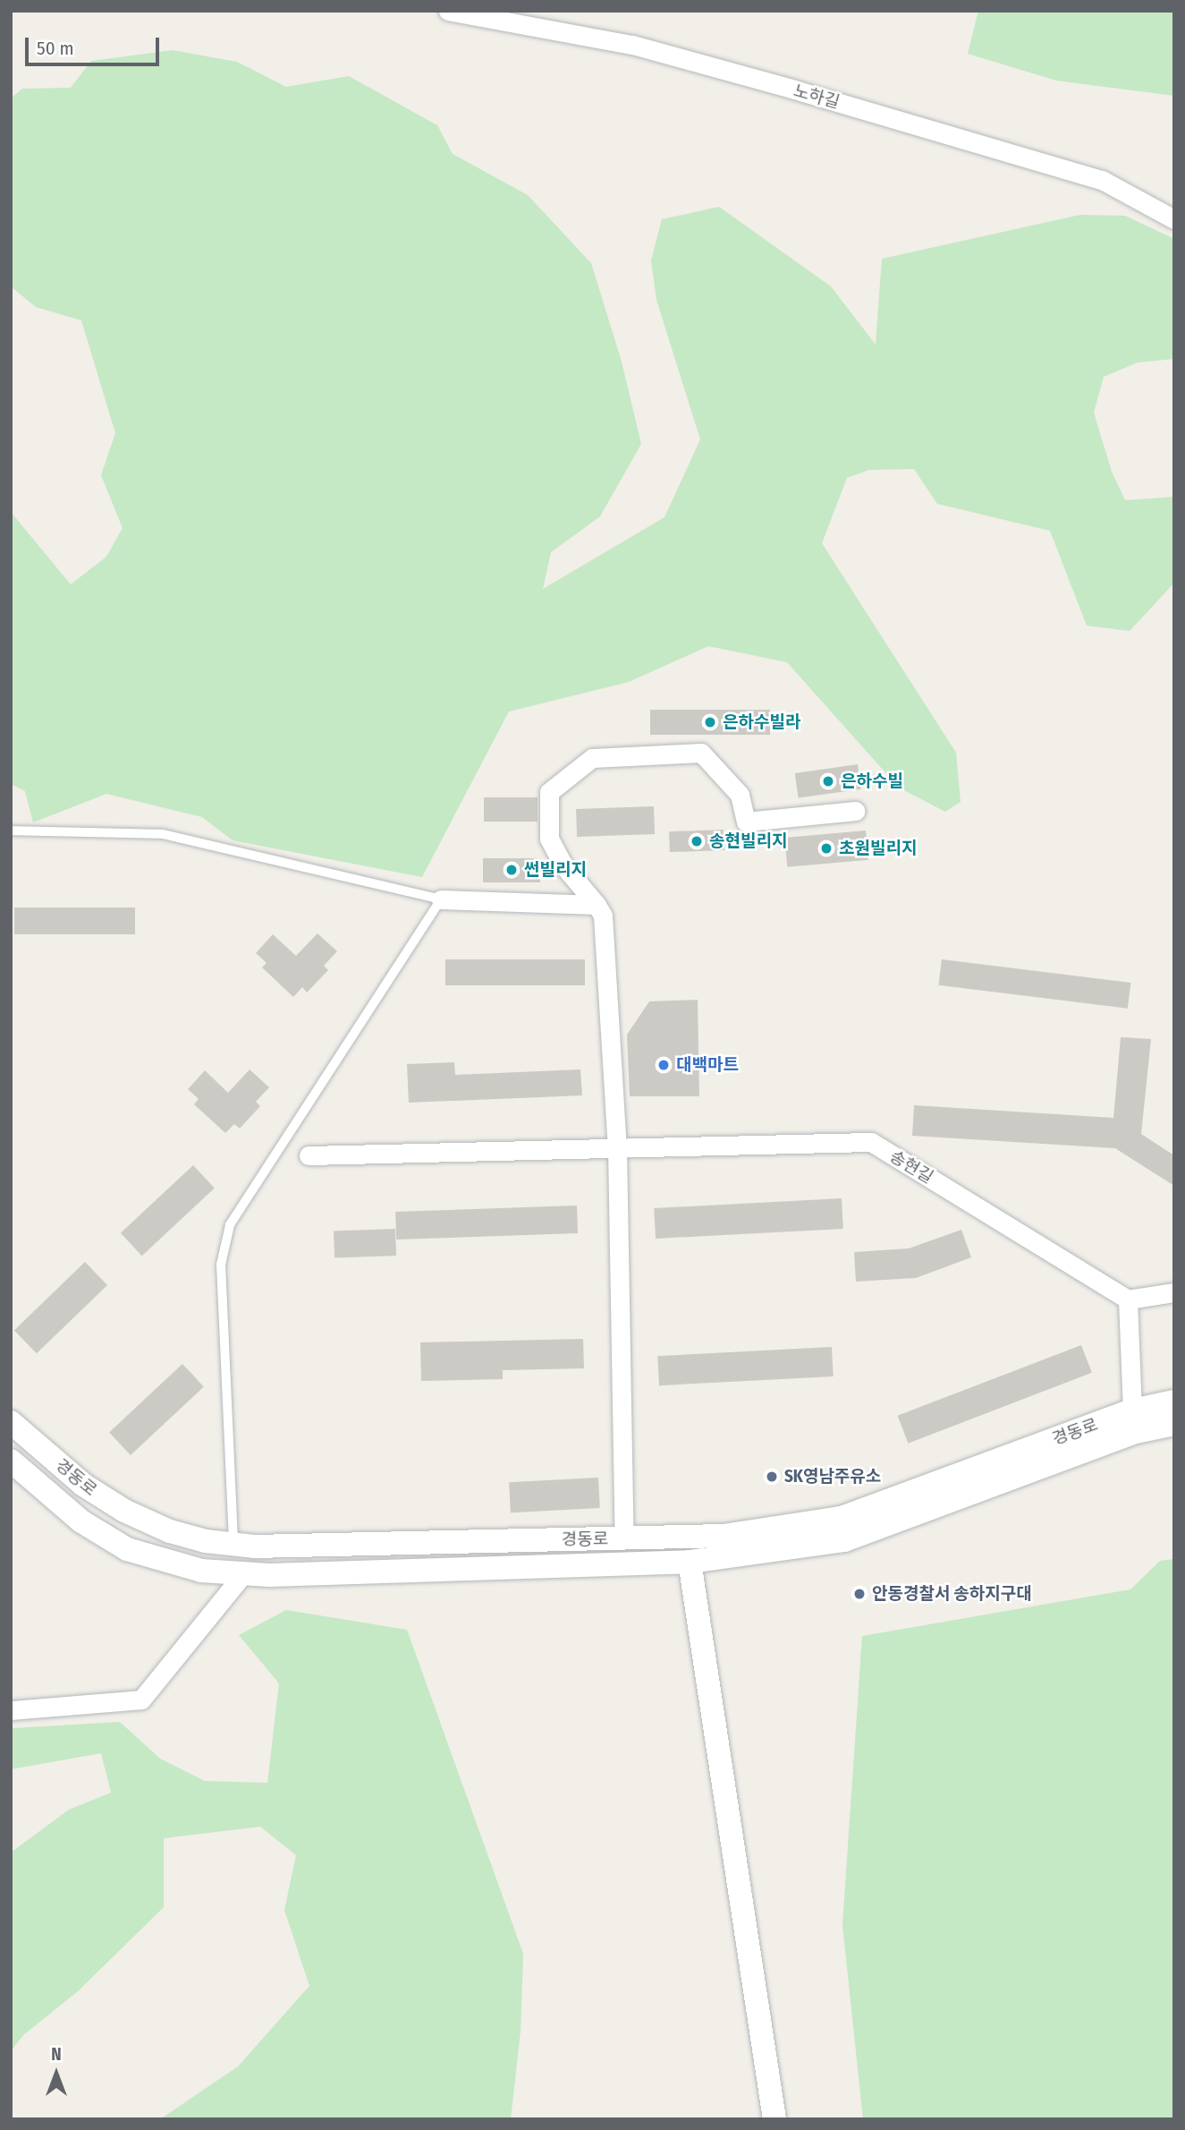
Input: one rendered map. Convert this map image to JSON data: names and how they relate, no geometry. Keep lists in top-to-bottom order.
{
  "streets": {
    "street": ["노하길", "송현길", "경동로"]
  },
  "places": [
    "은하수빌라",
    "은하수빌",
    "송현빌리지",
    "초원빌리지",
    "썬빌리지",
    "대백마트",
    "SK영남주유소",
    "안동경찰서 송하지구대"
  ],
  "scale_bar": "50 m",
  "north": "top"
}
